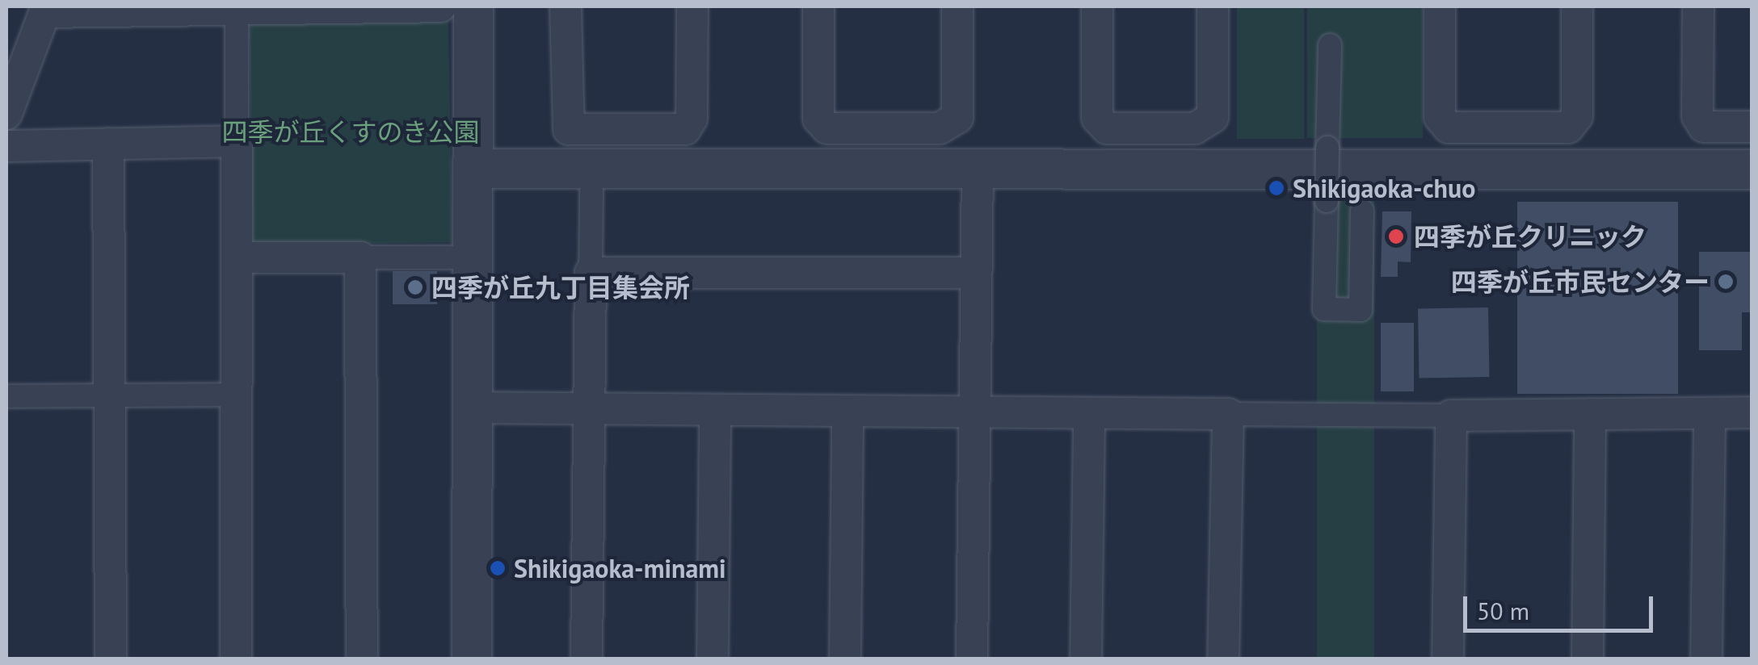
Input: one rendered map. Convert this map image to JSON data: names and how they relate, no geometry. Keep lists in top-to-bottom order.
{
  "parks": ["四季が丘くすのき公園"],
  "places": [
    "Shikigaoka-chuo",
    "四季が丘クリニック",
    "四季が丘市民センター",
    "四季が丘九丁目集会所",
    "Shikigaoka-minami"
  ],
  "scale_bar": "50 m"
}
